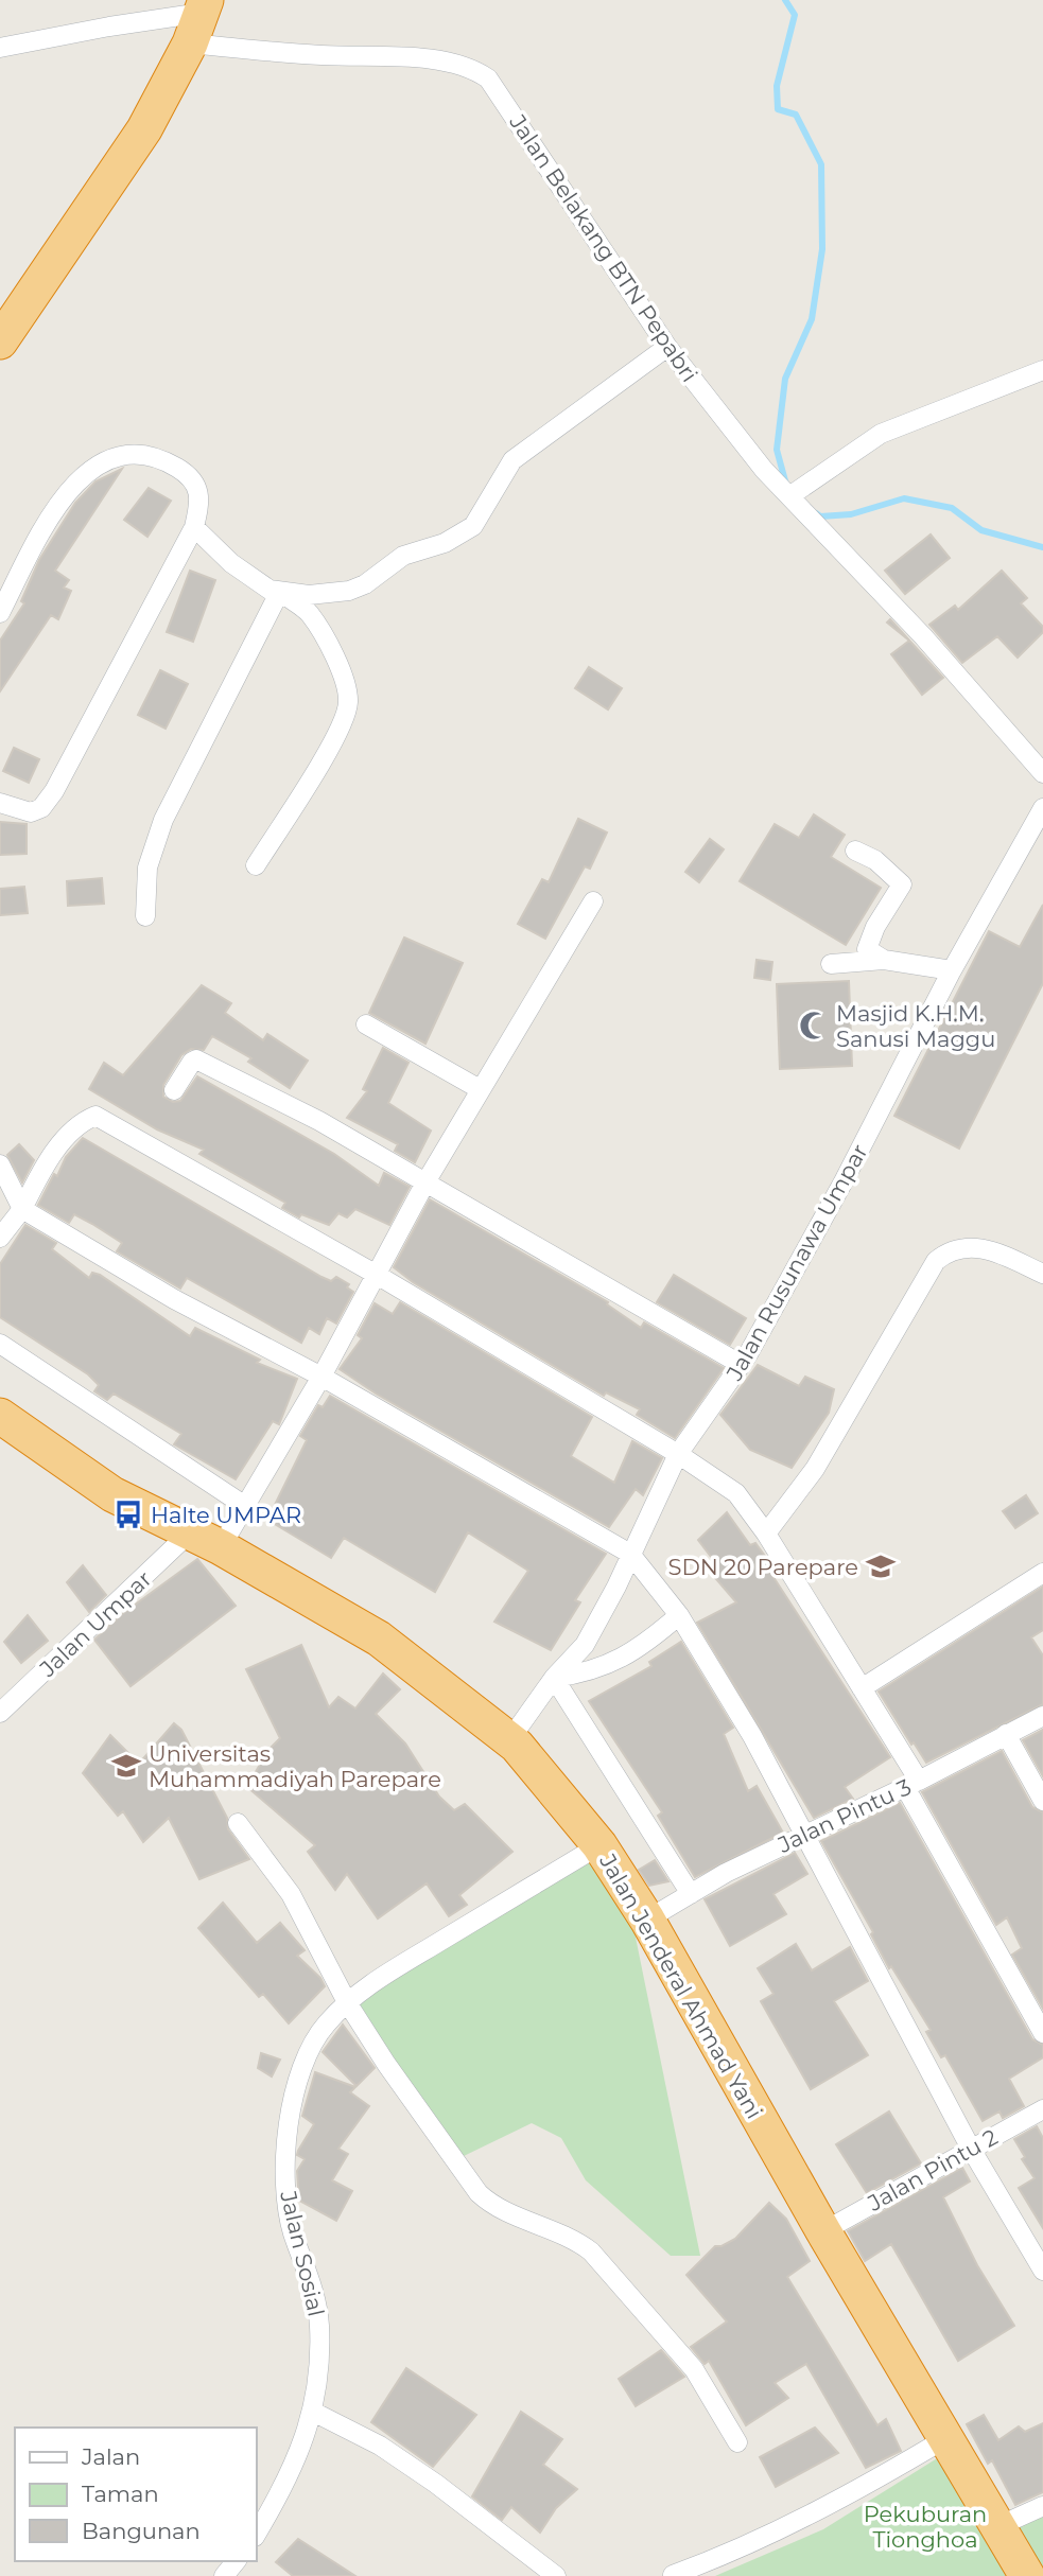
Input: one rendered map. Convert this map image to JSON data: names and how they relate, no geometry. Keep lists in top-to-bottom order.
{
  "streets": {
    "highway": ["Jalan Jenderal Ahmad Yani"],
    "street": [
      "Jalan Belakang BTN Pepabri",
      "Jalan Rusunawa Umpar",
      "Jalan Umpar",
      "Jalan Pintu 3",
      "Jalan Pintu 2",
      "Jalan Sosial"
    ]
  },
  "crossings": [
    ["Jalan Rusunawa Umpar", "Jalan Jenderal Ahmad Yani"],
    ["Jalan Umpar", "Jalan Jenderal Ahmad Yani"],
    ["Jalan Pintu 3", "Jalan Jenderal Ahmad Yani"],
    ["Jalan Jenderal Ahmad Yani", "Jalan Pintu 2"],
    ["Jalan Jenderal Ahmad Yani", "Jalan Sosial"]
  ],
  "parks": ["Pekuburan Tionghoa"],
  "places": {
    "mosque": ["Masjid K.H.M. Sanusi Maggu"],
    "bus stop": ["Halte UMPAR"],
    "school or university": ["SDN 20 Parepare", "Universitas Muhammadiyah Parepare"]
  },
  "legend": ["Jalan", "Taman", "Bangunan"]
}
